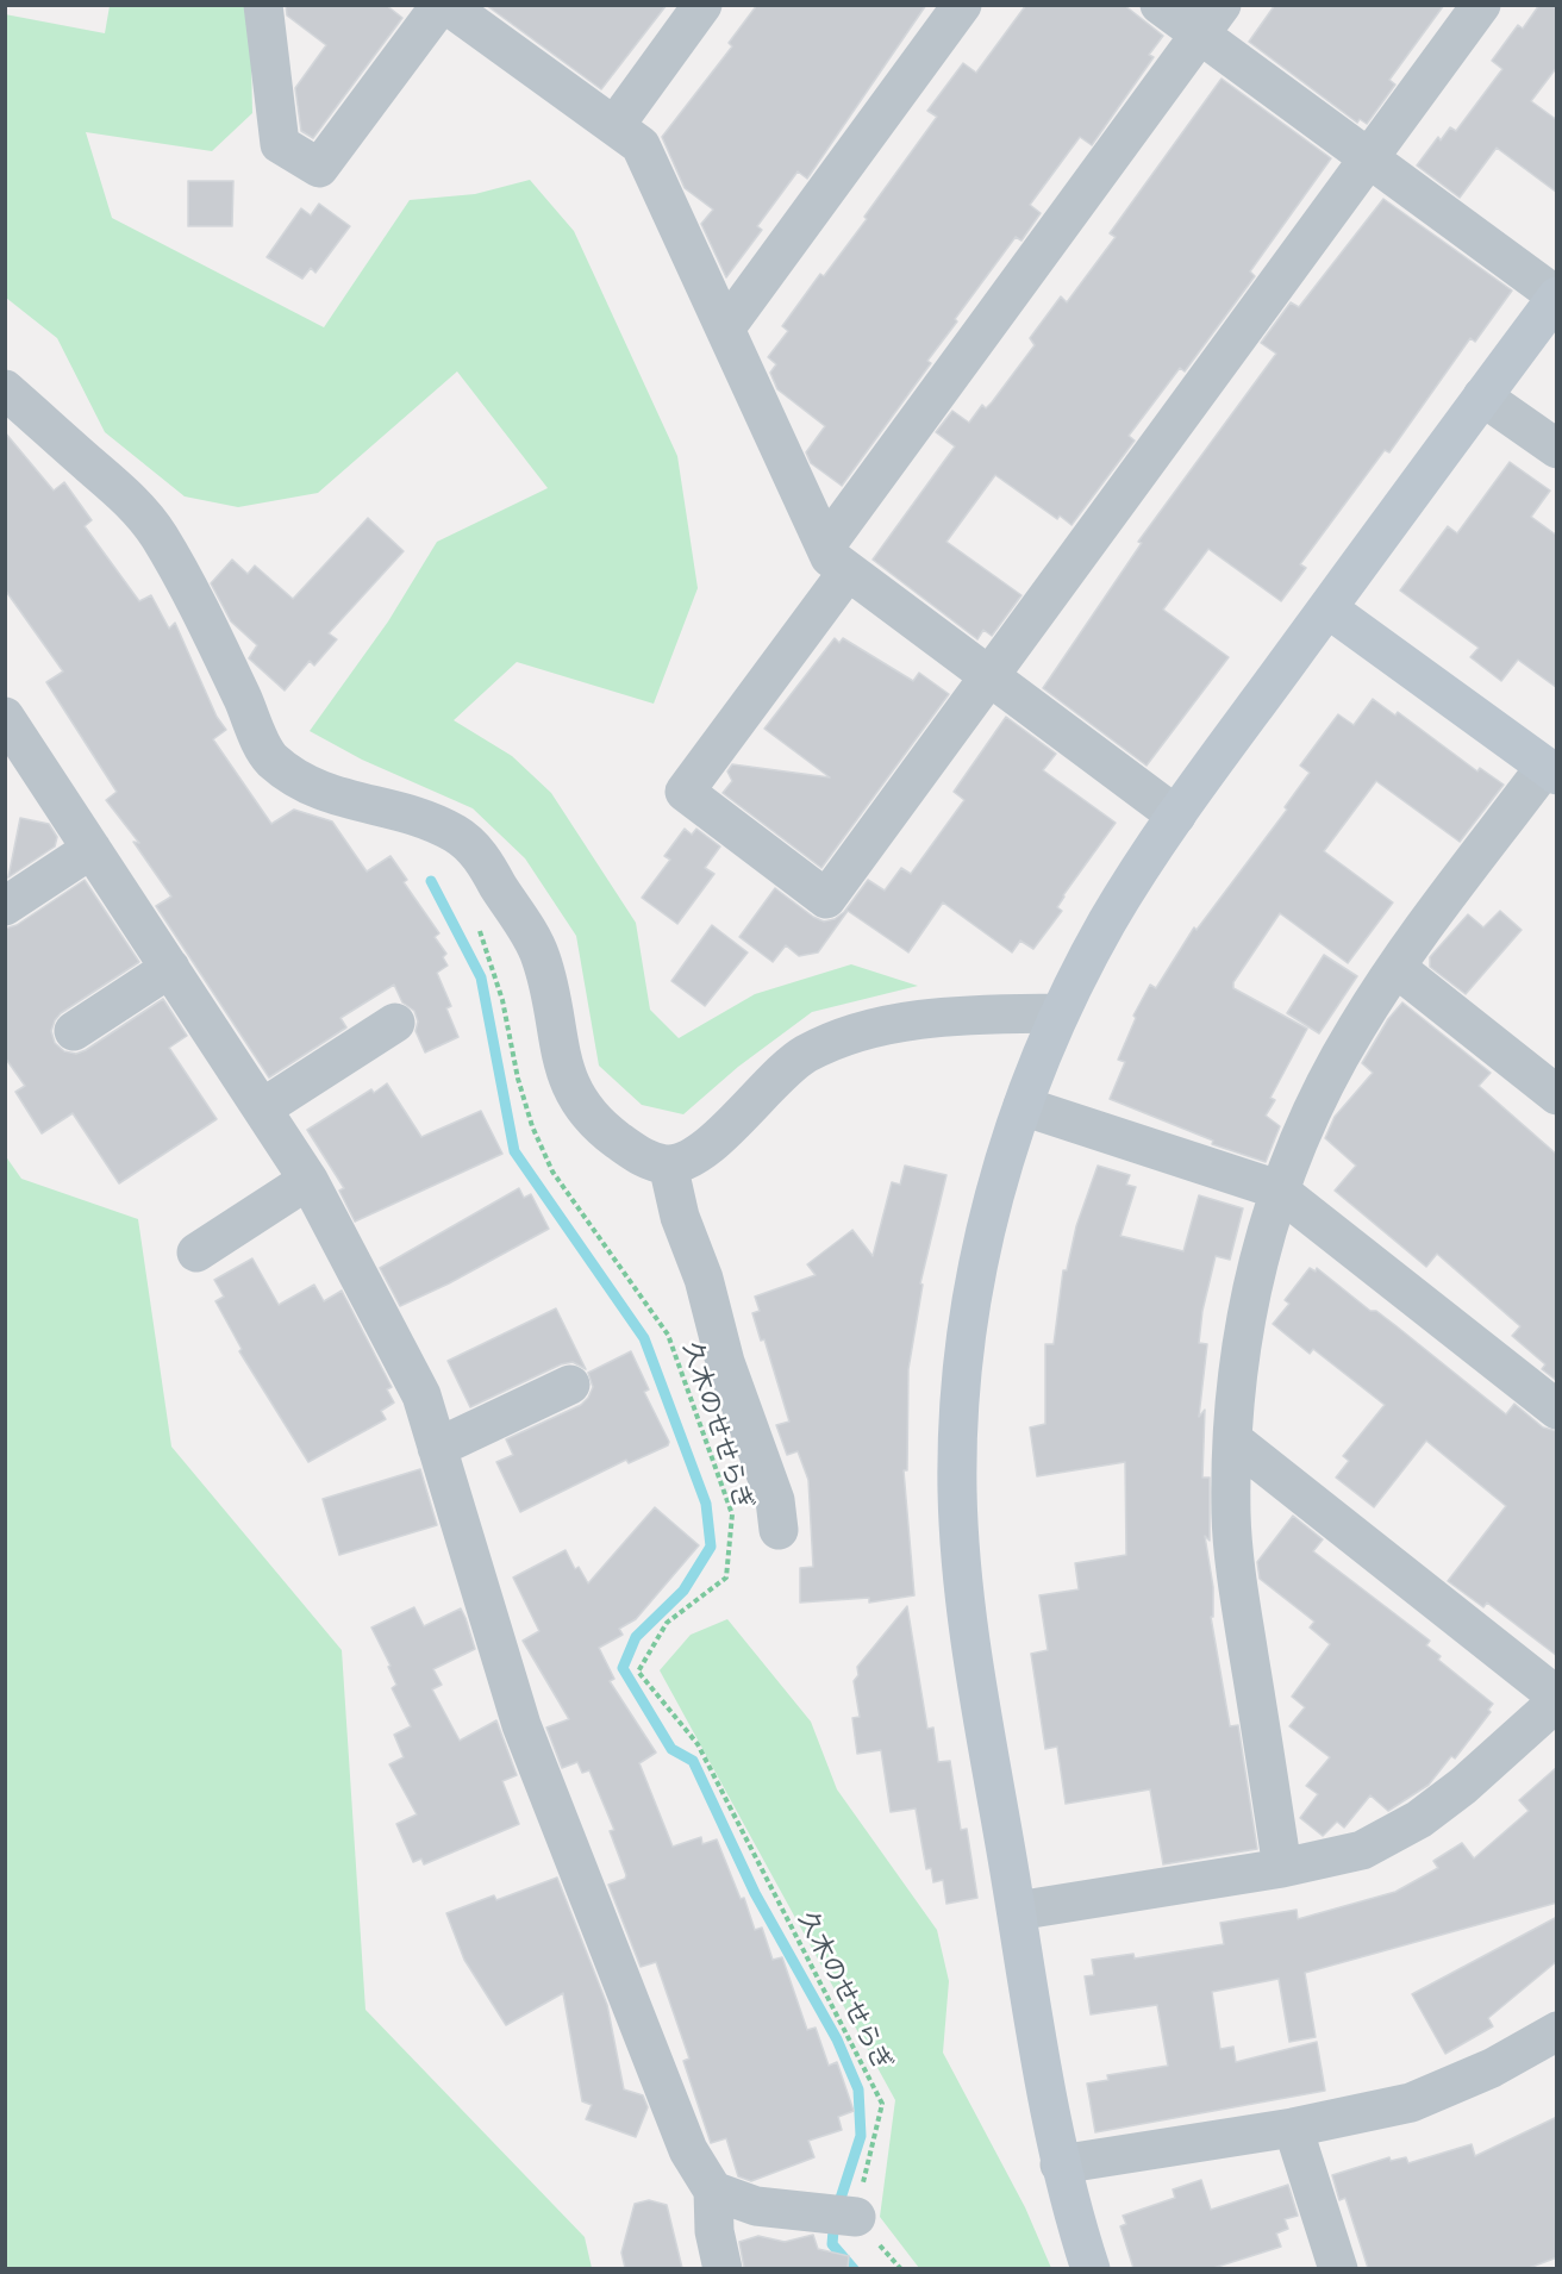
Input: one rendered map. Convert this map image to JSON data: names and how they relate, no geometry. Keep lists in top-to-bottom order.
{
  "streets": {
    "path": ["久木のせせらぎ"]
  }
}
